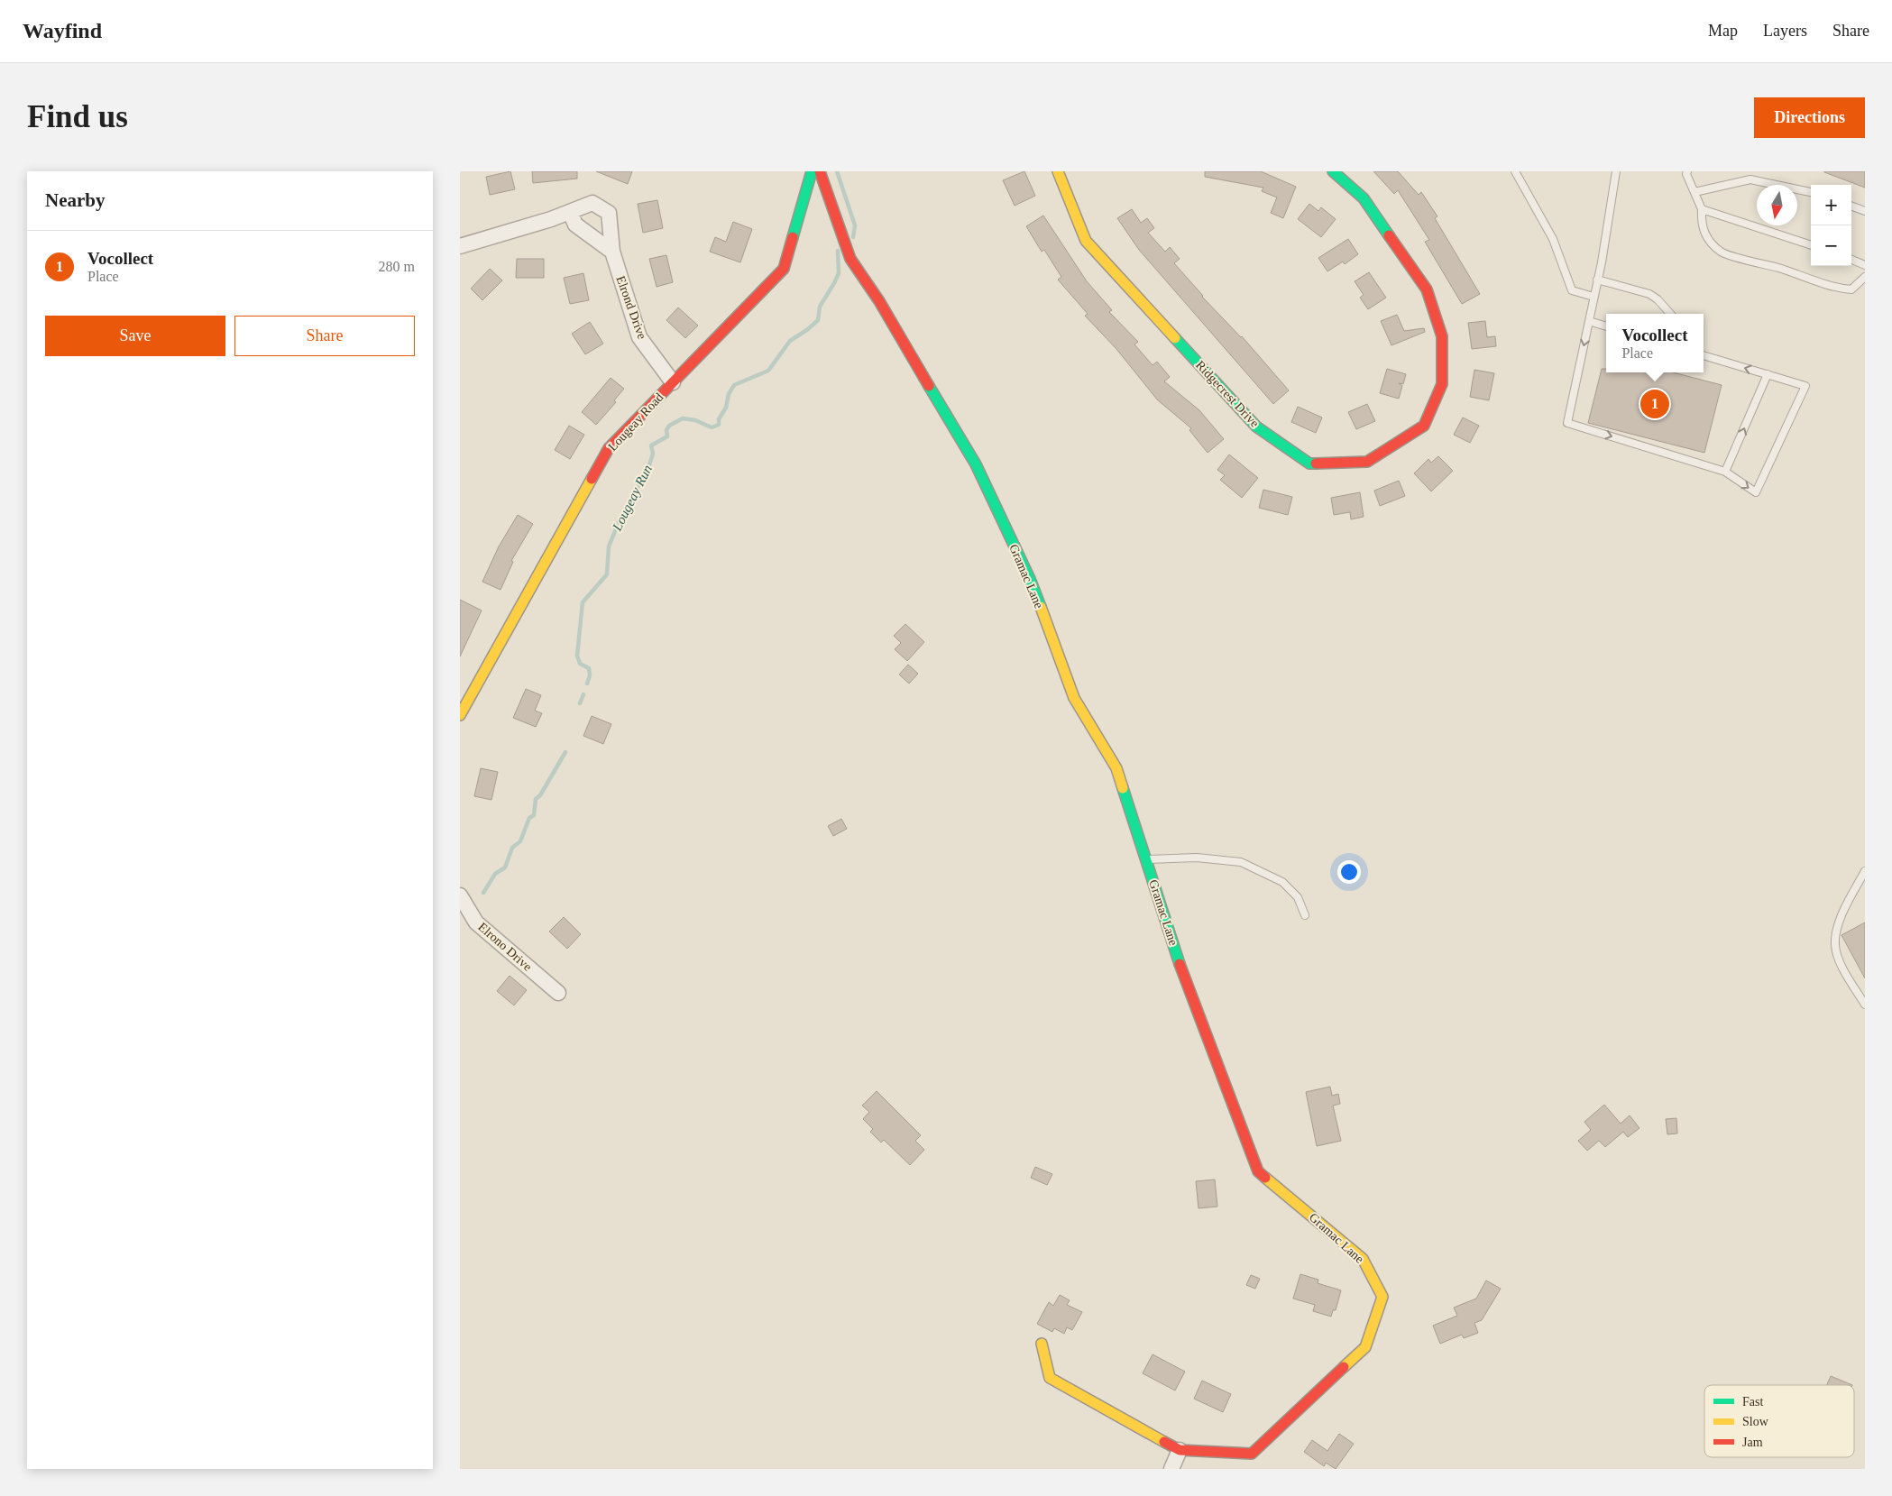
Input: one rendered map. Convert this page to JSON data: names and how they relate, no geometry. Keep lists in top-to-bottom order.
{
  "streets": {
    "street": [
      "Elrond Drive",
      "Ridgecrest Drive",
      "Lougeay Road",
      "Gramac Lane",
      "Elrono Drive"
    ]
  },
  "crossings": [
    ["Elrond Drive", "Lougeay Road"]
  ],
  "water": ["Lougeay Run"],
  "legend": ["Fast", "Slow", "Jam"],
  "north": "bottom",
  "page": {
    "header": "Wayfind",
    "nav": ["Map", "Layers", "Share"],
    "buttons": [
      "Directions",
      ["Save", "Share"]
    ],
    "title": "Find us",
    "heading": "Nearby",
    "map_buttons": ["+", "−"],
    "list": [
      {
        "mark": "1",
        "name": "Vocollect",
        "note": "Place",
        "value": "280 m"
      }
    ],
    "popup": ["Vocollect", "Place"],
    "pins": "1"
  }
}
